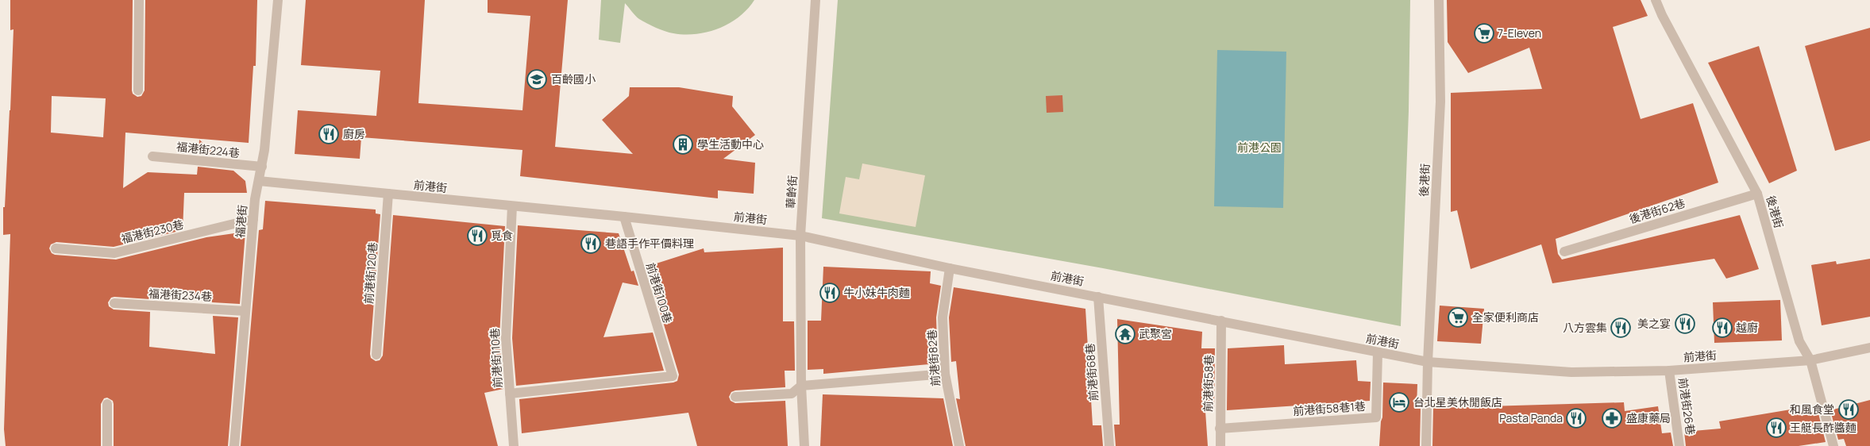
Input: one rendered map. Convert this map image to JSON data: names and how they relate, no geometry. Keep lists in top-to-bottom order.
{
  "streets": {
    "street": [
      "福港街224巷",
      "後港街",
      "前港街",
      "華齡街",
      "後港街62巷",
      "福港街",
      "福港街230巷",
      "前港街120巷",
      "前港街100巷",
      "福港街234巷",
      "前港街110巷",
      "前港街82巷",
      "前港街68巷",
      "前港街58巷",
      "前港街26巷",
      "前港街58巷1巷"
    ]
  },
  "crossings": [
    ["福港街224巷", "福港街"],
    ["後港街", "前港街"],
    ["後港街", "後港街62巷"],
    ["前港街", "華齡街"],
    ["前港街", "福港街"],
    ["前港街", "前港街120巷"],
    ["前港街", "前港街100巷"],
    ["前港街", "前港街110巷"],
    ["前港街", "前港街82巷"],
    ["前港街", "前港街68巷"],
    ["前港街", "前港街58巷"],
    ["前港街", "前港街26巷"],
    ["前港街", "前港街58巷1巷"],
    ["福港街", "福港街230巷"],
    ["福港街", "福港街234巷"],
    ["前港街100巷", "前港街110巷"],
    ["前港街58巷", "前港街58巷1巷"]
  ],
  "parks": ["前港公園"],
  "places": {
    "supermarket": ["7-Eleven", "全家便利商店"],
    "school or university": ["百齡國小"],
    "restaurant": [
      "廚房",
      "覓食",
      "巷語手作平價料理",
      "牛小妹牛肉麵",
      "美之宴",
      "八方雲集",
      "越廚",
      "和風食堂",
      "Pasta Panda",
      "王艇長酢醬麵"
    ],
    "building": ["學生活動中心"],
    "temple": ["武聚宮"],
    "hotel": ["台北星美休閒飯店"],
    "pharmacy": ["盛康藥局"]
  }
}
